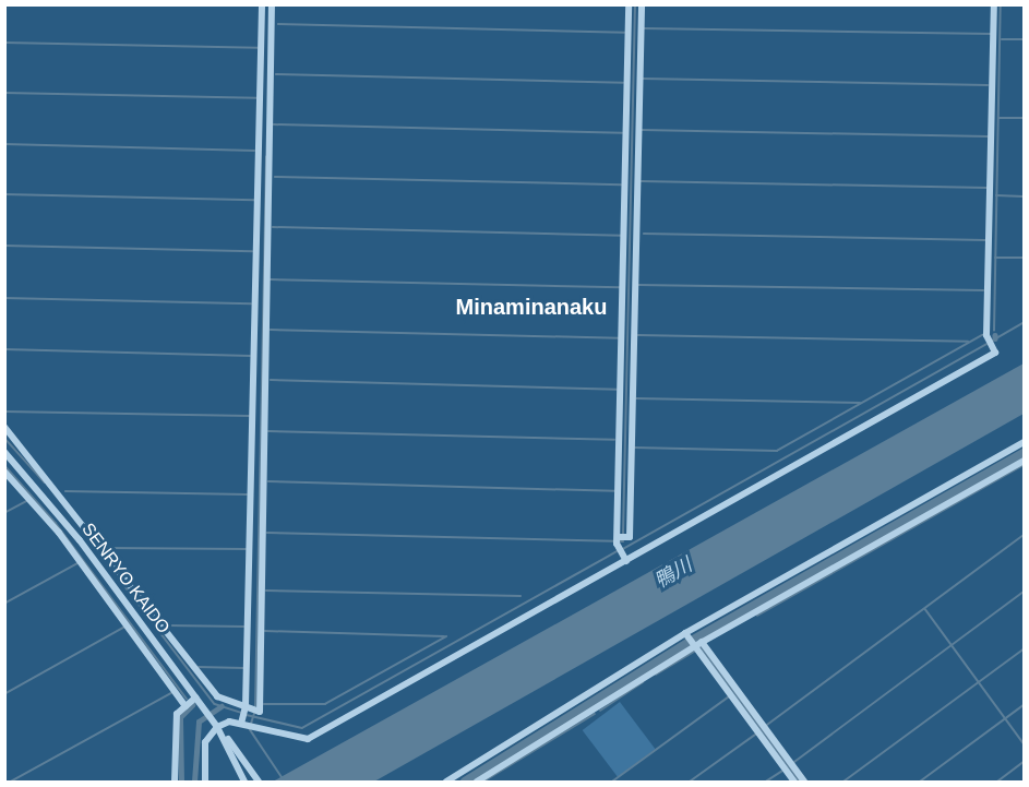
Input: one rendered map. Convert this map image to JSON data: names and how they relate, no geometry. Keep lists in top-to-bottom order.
{
  "streets": {
    "street": ["SENRYO KAIDO"]
  },
  "districts": ["Minaminanaku"],
  "water": ["鴨川"]
}
